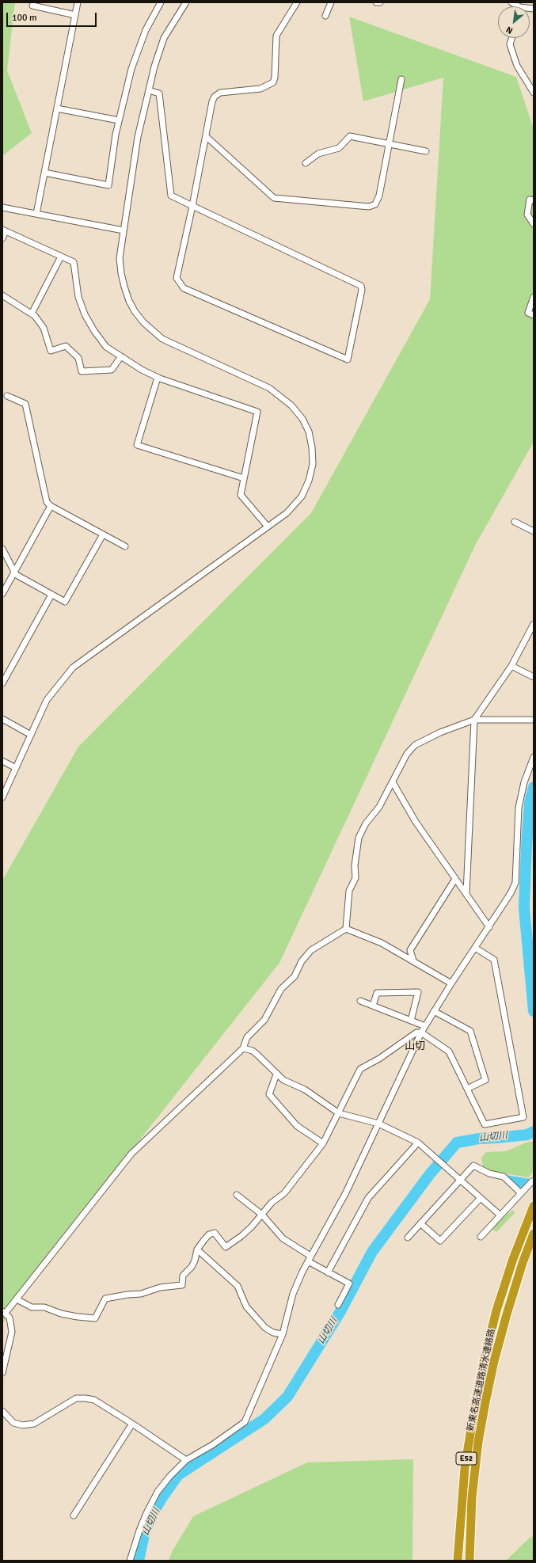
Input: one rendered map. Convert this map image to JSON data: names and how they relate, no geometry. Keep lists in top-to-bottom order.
{
  "streets": {
    "highway": ["新東名高速道路清水連絡路", "E52"]
  },
  "districts": ["山切"],
  "water": ["山切川"],
  "scale_bar": "100 m",
  "north": "bottom left"
}
